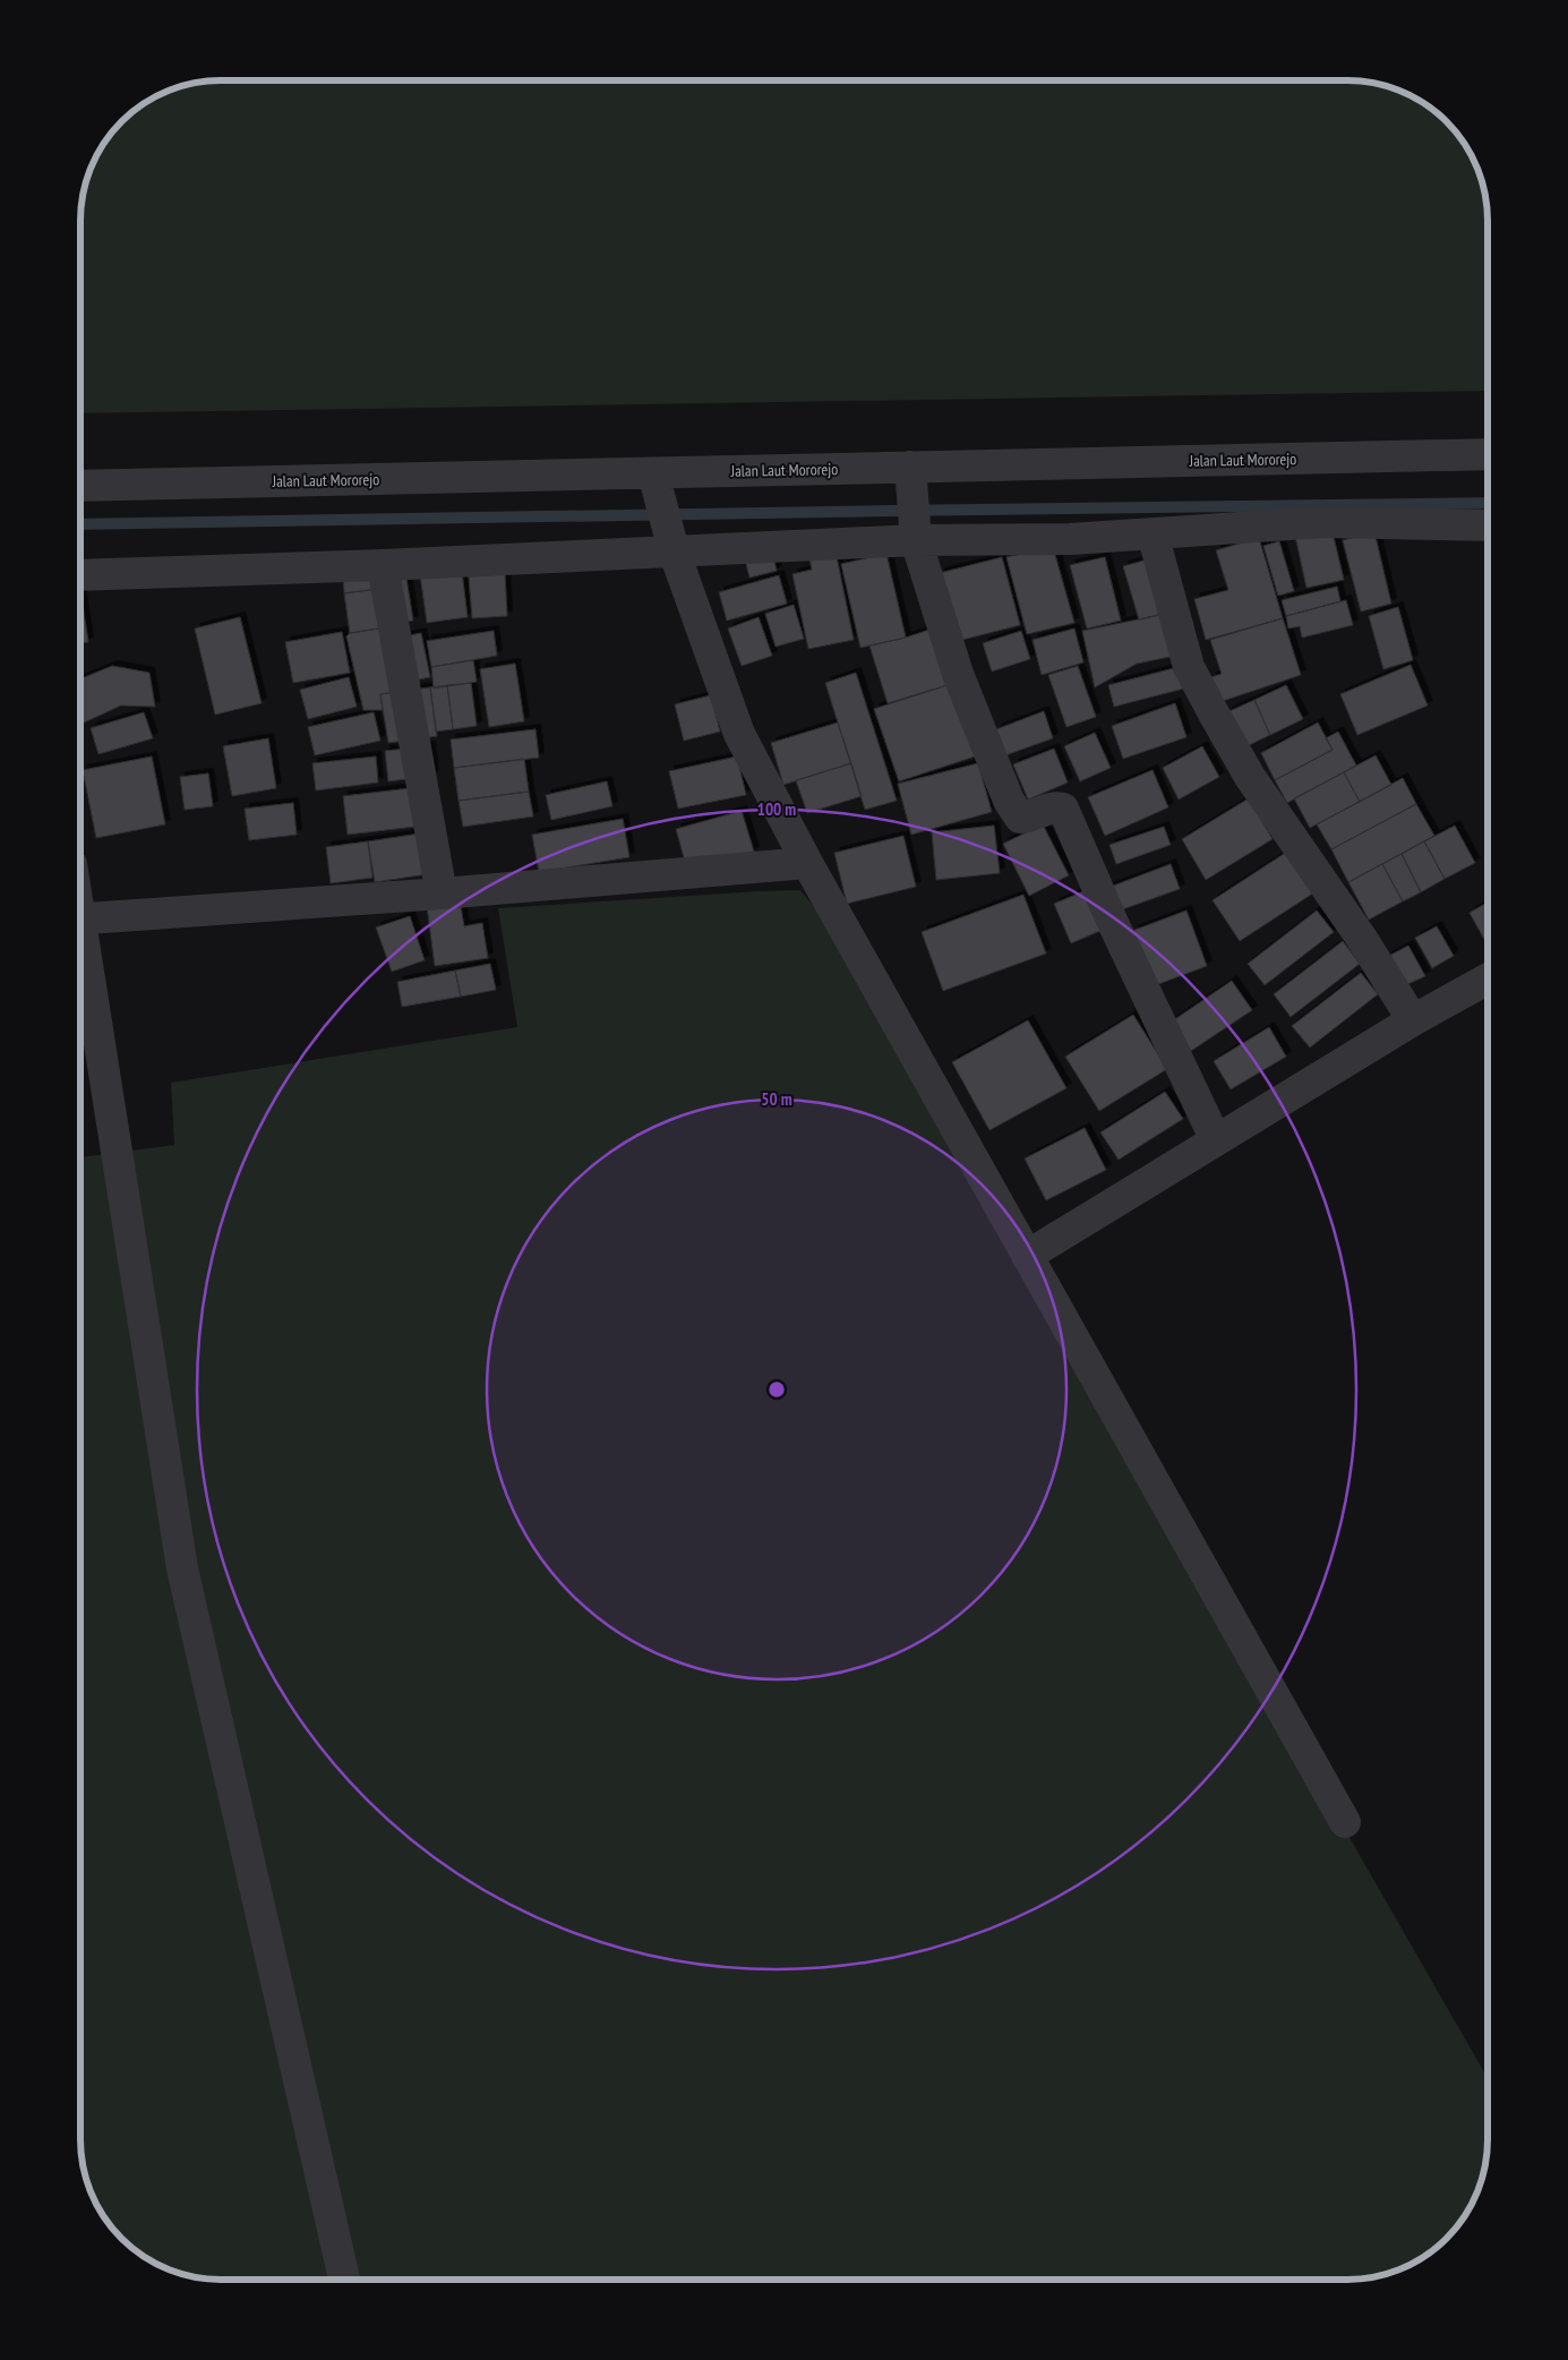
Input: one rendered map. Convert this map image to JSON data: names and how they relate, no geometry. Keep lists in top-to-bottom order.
{
  "streets": {
    "street": ["Jalan Laut Mororejo"]
  },
  "rings": ["100 m", "50 m"]
}
